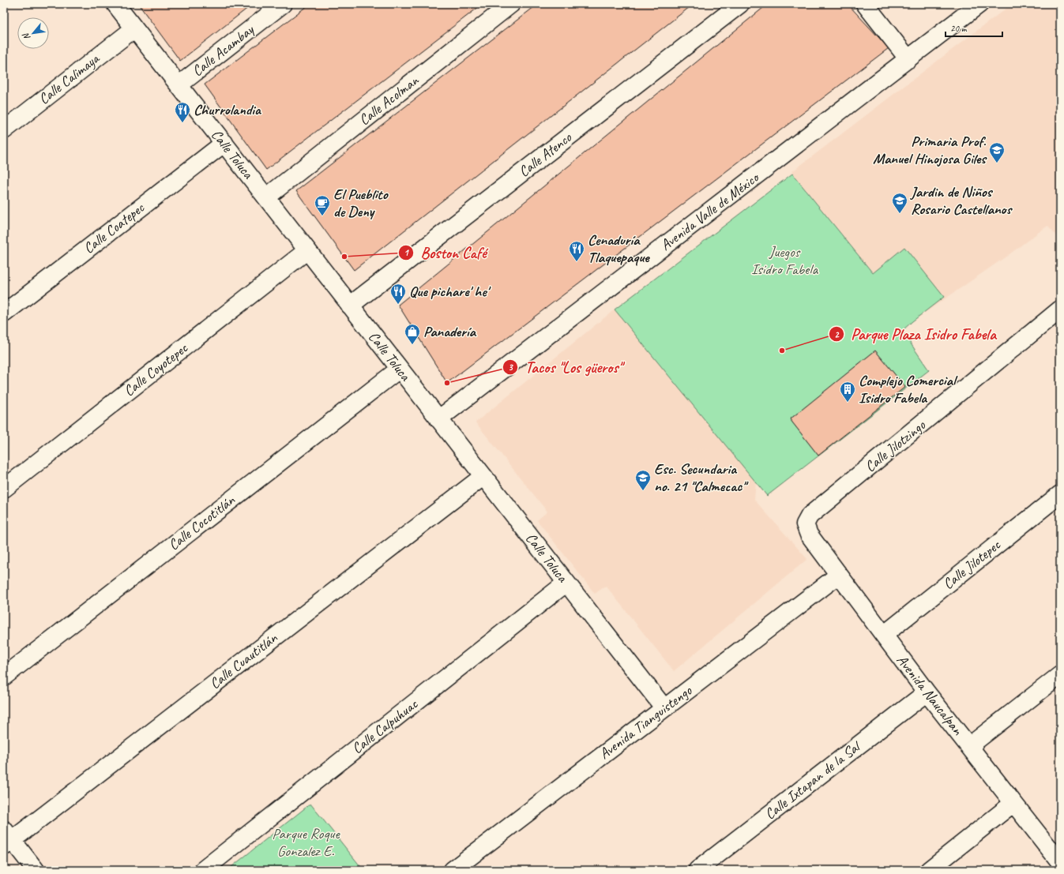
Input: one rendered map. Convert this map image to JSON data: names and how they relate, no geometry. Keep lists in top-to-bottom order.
{
  "streets": {
    "street": [
      "Calle Acambay",
      "Calle Calimaya",
      "Calle Acolman",
      "Calle Toluca",
      "Calle Atenco",
      "Avenida Valle de México",
      "Calle Coatepec",
      "Calle Coyotepec",
      "Calle Jilotzingo",
      "Calle Cocotitlán",
      "Calle Jilotepec",
      "Calle Cuautitlán",
      "Avenida Naucalpan",
      "Avenida Tianguistengo",
      "Calle Calpuhuac",
      "Calle Ixtapan de la Sal"
    ]
  },
  "crossings": [
    ["Calle Acambay", "Calle Toluca"],
    ["Calle Calimaya", "Calle Toluca"],
    ["Calle Acolman", "Calle Toluca"],
    ["Calle Toluca", "Calle Atenco"],
    ["Calle Toluca", "Avenida Valle de México"],
    ["Calle Toluca", "Calle Coatepec"],
    ["Calle Toluca", "Calle Coyotepec"],
    ["Calle Toluca", "Calle Cocotitlán"],
    ["Calle Toluca", "Calle Cuautitlán"],
    ["Calle Toluca", "Avenida Tianguistengo"],
    ["Calle Toluca", "Calle Calpuhuac"],
    ["Calle Jilotzingo", "Avenida Naucalpan"],
    ["Calle Jilotepec", "Avenida Naucalpan"],
    ["Avenida Naucalpan", "Avenida Tianguistengo"],
    ["Avenida Naucalpan", "Calle Ixtapan de la Sal"]
  ],
  "parks": ["Juegos Isidro Fabela", "Parque Roque Gonzalez E."],
  "places": {
    "restaurant": ["Churrolandia", "Cenaduría Tlaquepaque", "Que pichare' he'"],
    "school or university": ["Primaria Prof. Manuel Hinojosa Giles", "Jardin de Niños Rosario Castellanos", "Esc. Secundaria no. 21 \"Calmecac\""],
    "cafe": ["El Pueblito de Deny"],
    "other": ["Boston Café", "Parque Plaza Isidro Fabela", "Tacos \"Los güeros\""],
    "shop": ["Panadería"],
    "building": ["Complejo Comercial Isidro Fabela"]
  },
  "scale_bar": "20 m",
  "north": "bottom left"
}
